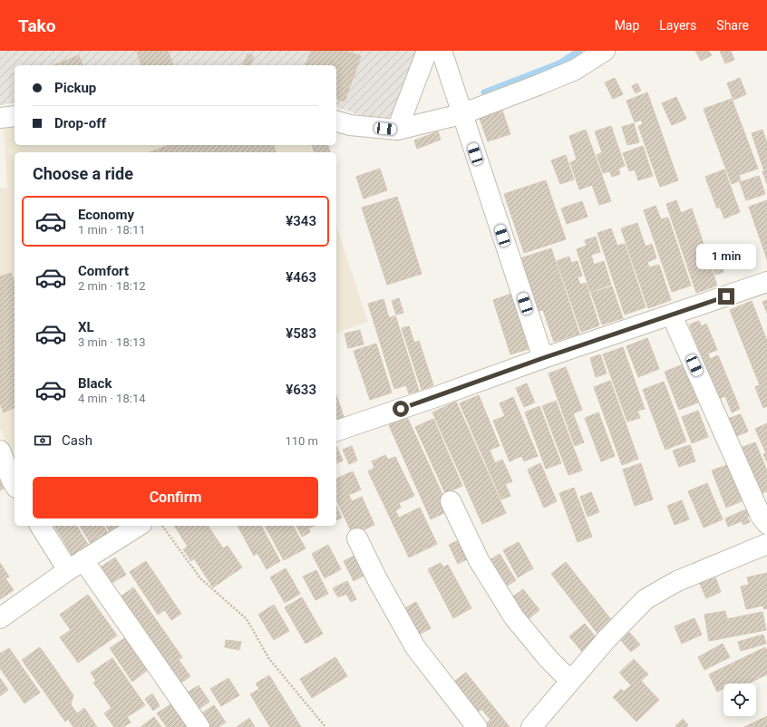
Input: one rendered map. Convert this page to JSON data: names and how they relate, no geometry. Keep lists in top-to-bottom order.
{
  "page": {
    "header": "Tako",
    "nav": ["Map", "Layers", "Share"],
    "banner": ["Pickup", "Drop-off"],
    "heading": "Choose a ride",
    "list": [
      {
        "name": "Economy",
        "note": "1 min · 18:11",
        "value": "¥343"
      },
      {
        "name": "Comfort",
        "note": "2 min · 18:12",
        "value": "¥463"
      },
      {
        "name": "XL",
        "note": "3 min · 18:13",
        "value": "¥583"
      },
      {
        "name": "Black",
        "note": "4 min · 18:14",
        "value": "¥633"
      }
    ],
    "bubble": "1 min",
    "pay": ["Cash", "110 m"],
    "buttons": "Confirm"
  }
}
